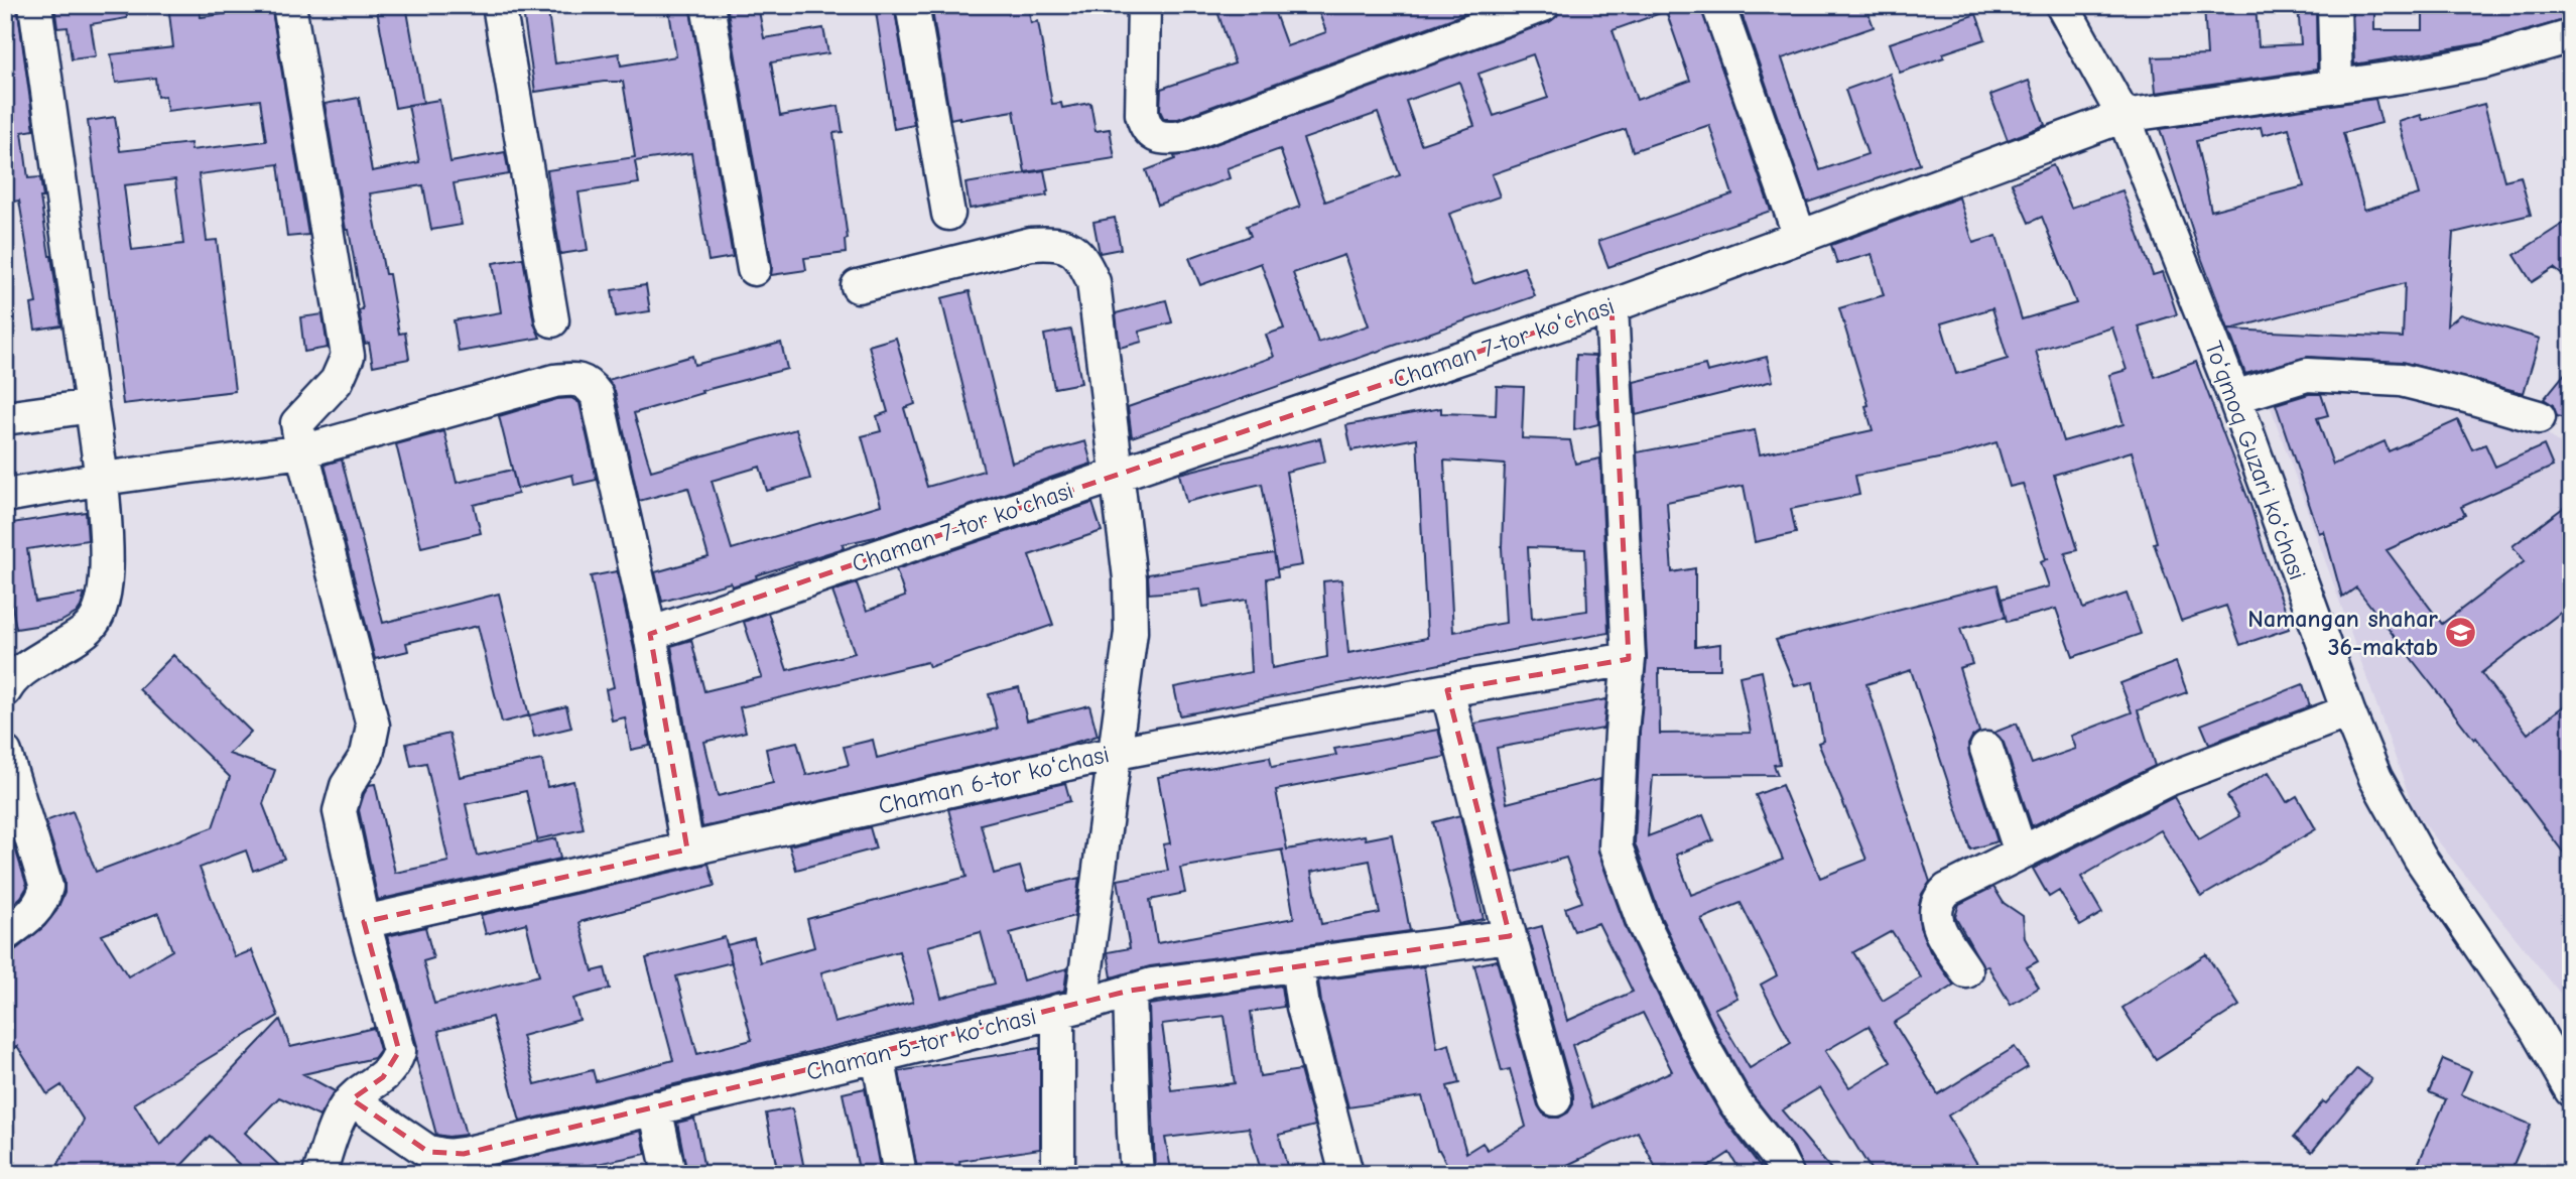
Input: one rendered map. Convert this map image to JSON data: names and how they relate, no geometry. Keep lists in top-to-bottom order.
{
  "streets": {
    "street": [
      "Chaman 7-tor koʻchasi",
      "Toʻqmoq Guzari koʻchasi",
      "Chaman 6-tor koʻchasi",
      "Chaman 5-tor koʻchasi"
    ]
  },
  "crossings": [
    ["Chaman 7-tor koʻchasi", "Toʻqmoq Guzari koʻchasi"]
  ],
  "places": {
    "school or university": ["Namangan shahar 36-maktab"]
  }
}
